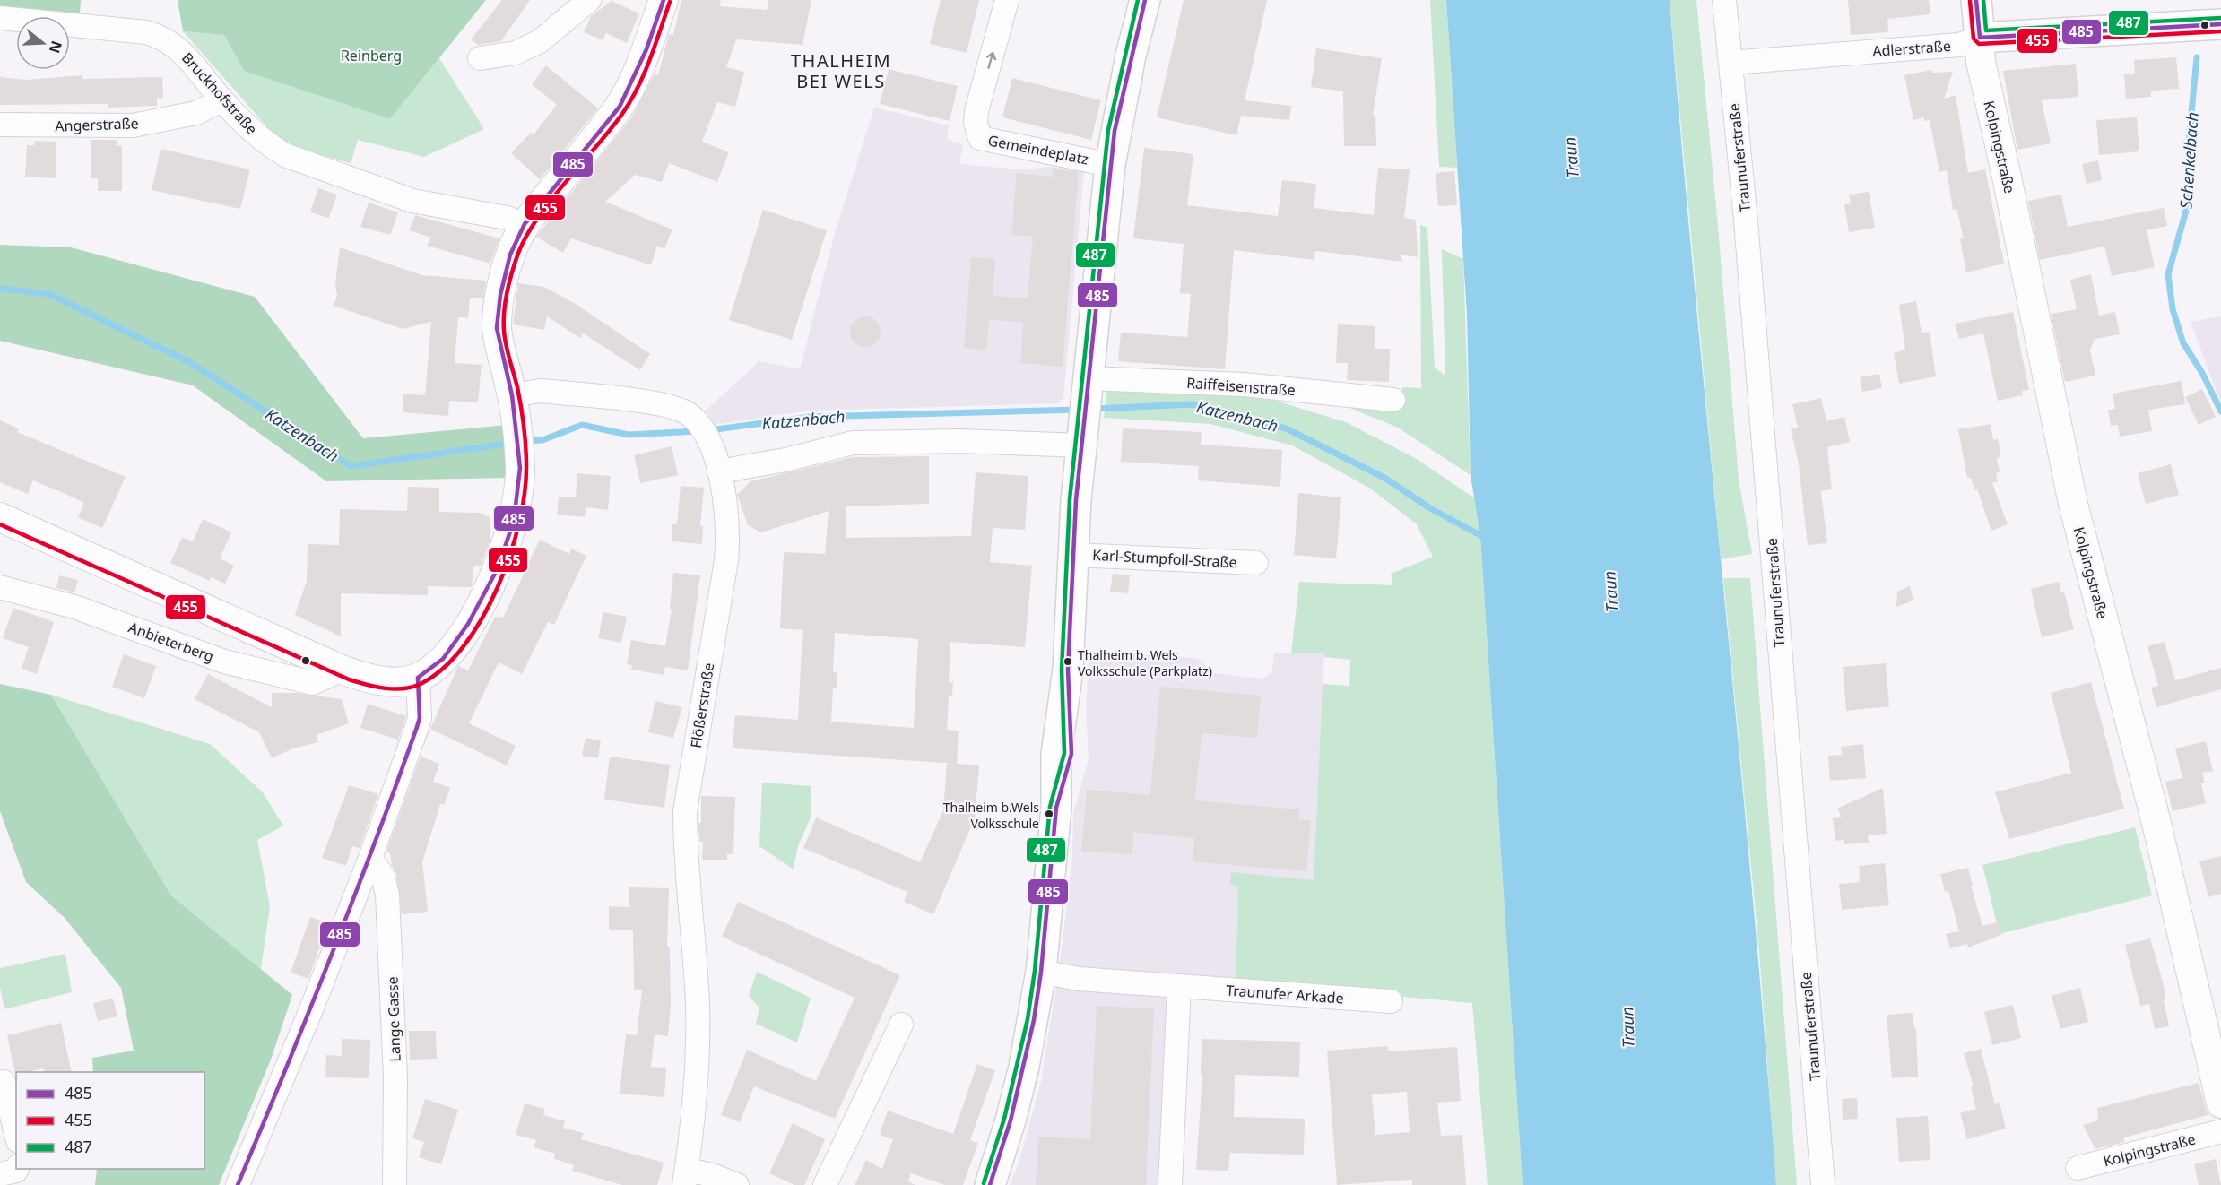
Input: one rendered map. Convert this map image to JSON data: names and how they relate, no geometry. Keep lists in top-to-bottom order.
{
  "streets": {
    "main road": ["Adlerstraße"],
    "street": [
      "Bruckhofstraße",
      "Angerstraße",
      "Kolpingstraße",
      "Gemeindeplatz",
      "Traunuferstraße",
      "Raiffeisenstraße",
      "Karl-Stumpfoll-Straße",
      "Anbieterberg",
      "Flößerstraße",
      "Traunufer Arkade",
      "Lange Gasse"
    ]
  },
  "crossings": [
    ["Adlerstraße", "Kolpingstraße"],
    ["Adlerstraße", "Traunuferstraße"],
    ["Bruckhofstraße", "Angerstraße"]
  ],
  "districts": ["THALHEIM BEI WELS"],
  "water": ["Traun", "Schenkelbach", "Katzenbach"],
  "parks": ["Reinberg"],
  "places": ["Thalheim b. Wels Volksschule (Parkplatz)", "Thalheim b.Wels Volksschule"],
  "lines": ["transit line 485", "transit line 487", "transit line 455"],
  "legend": ["485", "455", "487"],
  "north": "right"
}
